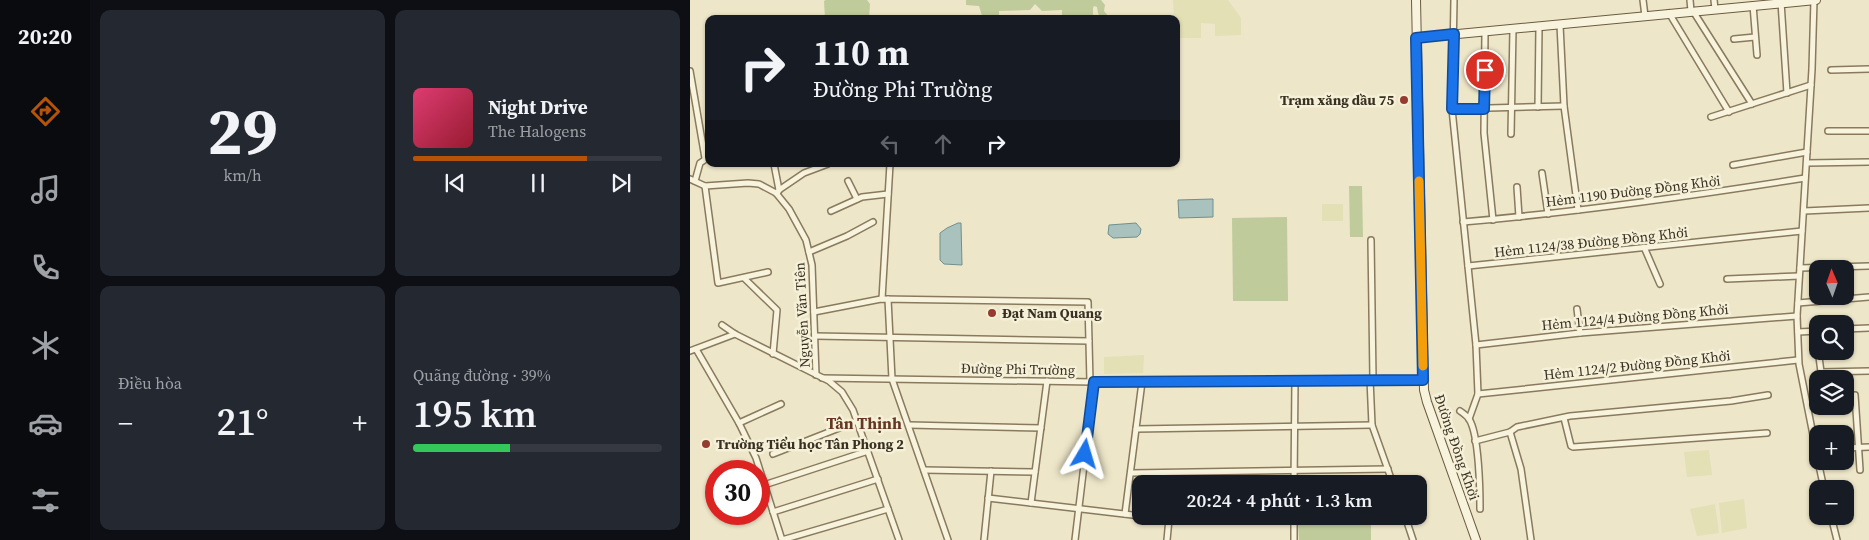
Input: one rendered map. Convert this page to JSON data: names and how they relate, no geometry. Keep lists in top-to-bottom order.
{
  "streets": {
    "main road": ["Đường Đồng Khởi"],
    "street": [
      "Hẻm 1190 Đường Đồng Khởi",
      "Hẻm 1124/38 Đường Đồng Khởi",
      "Nguyễn Văn Tiên",
      "Hẻm 1124/4 Đường Đồng Khởi",
      "Hẻm 1124/2 Đường Đồng Khởi",
      "Đường Phi Trường"
    ]
  },
  "crossings": [
    ["Nguyễn Văn Tiên", "Đường Phi Trường"],
    ["Đường Phi Trường", "Đường Đồng Khởi"]
  ],
  "districts": ["Tân Thịnh"],
  "places": ["Trạm xăng dầu 75", "Đạt Nam Quang", "Trường Tiểu học Tân Phong 2"],
  "north": "top",
  "page": {
    "tabs": "20:20",
    "tile": [
      ["29", "km/h"],
      "Điều hòa",
      ["Quãng đường · 39%", "195 km"]
    ],
    "turn": ["110 m", "Đường Phi Trường"],
    "song": ["Night Drive", "The Halogens"],
    "map_buttons": ["+", "−"],
    "heat": ["−", "21°", "+"],
    "limit": "30",
    "trip": "20:24 · 4 phút · 1.3 km"
  }
}
